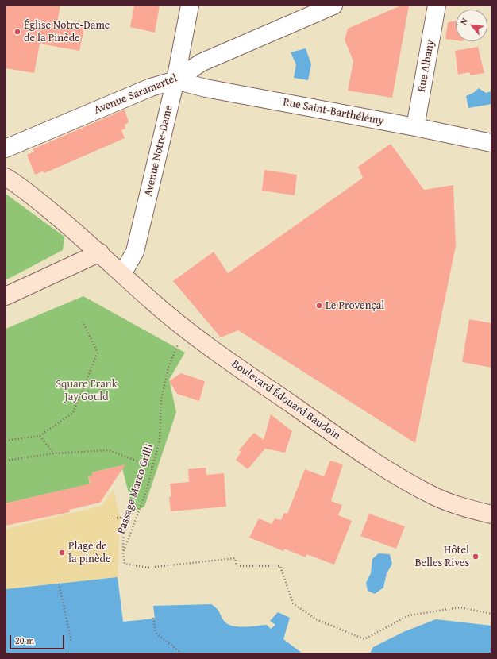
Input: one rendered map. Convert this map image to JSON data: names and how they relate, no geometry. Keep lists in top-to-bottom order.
{
  "streets": {
    "street": [
      "Rue Albany",
      "Avenue Saramartel",
      "Rue Saint-Barthélémy",
      "Avenue Notre-Dame",
      "Boulevard Édouard Baudoin"
    ],
    "path": ["Passage Marco Grilli"]
  },
  "crossings": [
    ["Rue Albany", "Rue Saint-Barthélémy"],
    ["Avenue Saramartel", "Rue Saint-Barthélémy"],
    ["Avenue Saramartel", "Avenue Notre-Dame"],
    ["Rue Saint-Barthélémy", "Avenue Notre-Dame"],
    ["Avenue Notre-Dame", "Boulevard Édouard Baudoin"]
  ],
  "parks": ["Square Frank Jay Gould"],
  "places": [
    "Église Notre-Dame de la Pinède",
    "Le Provençal",
    "Plage de la pinède",
    "Hôtel Belles Rives"
  ],
  "scale_bar": "20 m",
  "north": "top left"
}
